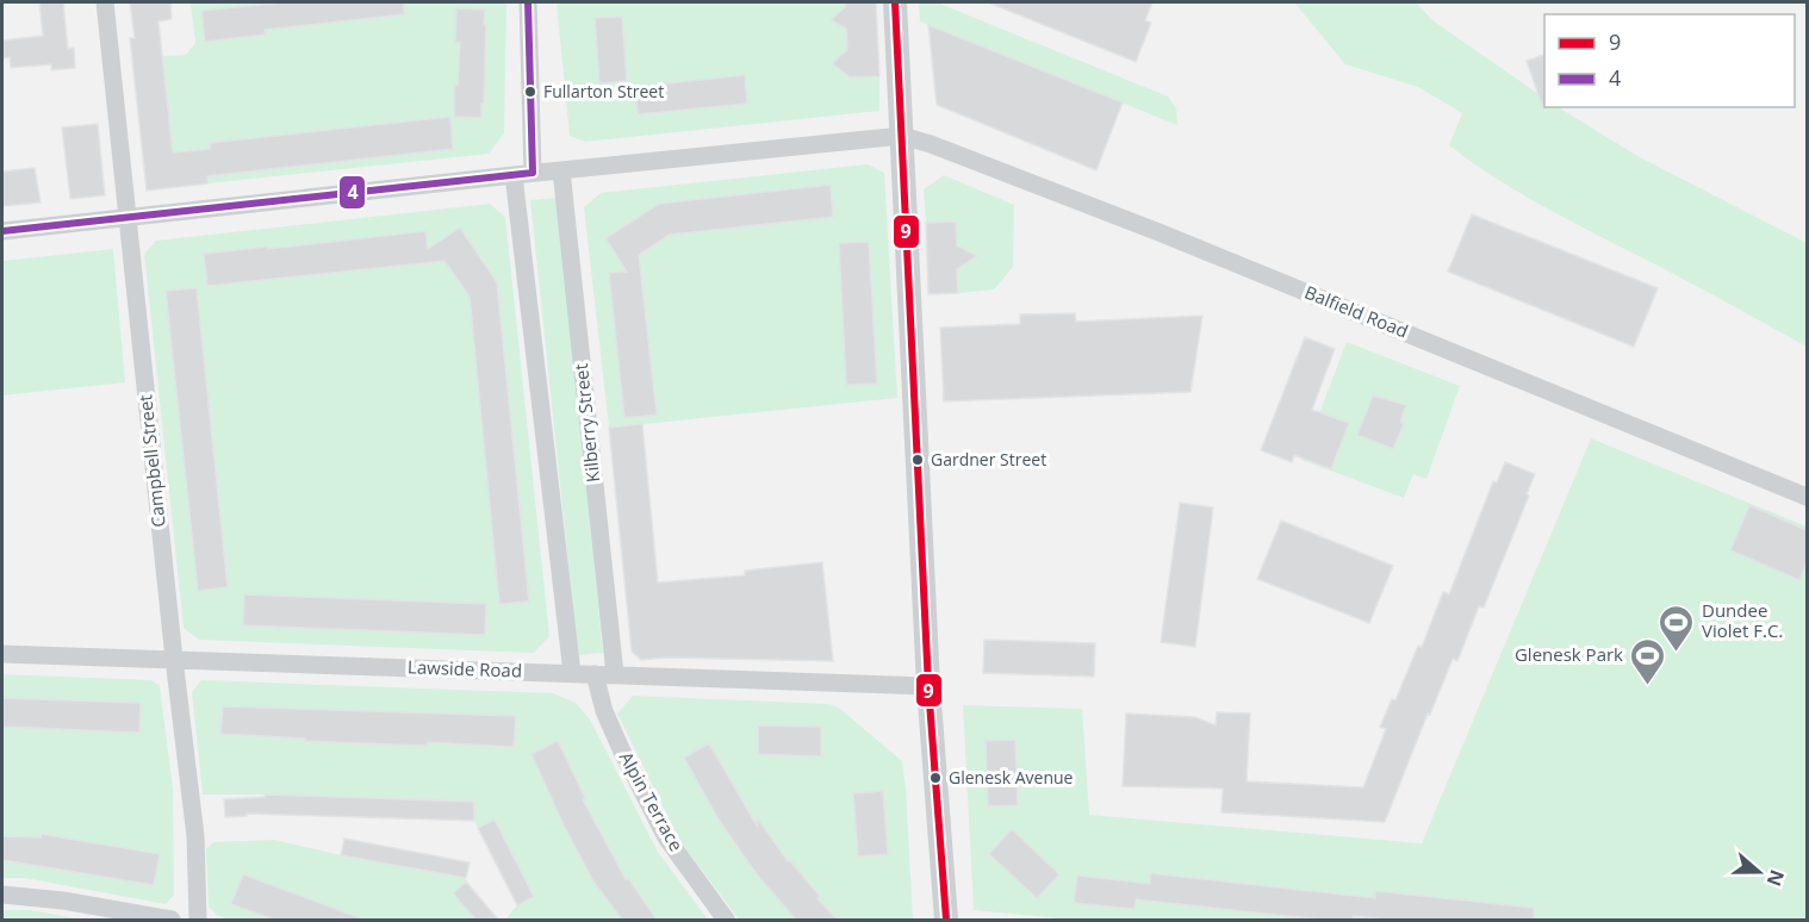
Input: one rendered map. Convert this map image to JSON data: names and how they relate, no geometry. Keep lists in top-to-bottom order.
{
  "streets": {
    "street": [
      "Balfield Road",
      "Kilberry Street",
      "Campbell Street",
      "Lawside Road",
      "Alpin Terrace"
    ]
  },
  "crossings": [
    ["Kilberry Street", "Lawside Road"],
    ["Campbell Street", "Lawside Road"],
    ["Lawside Road", "Alpin Terrace"]
  ],
  "places": {
    "other": ["Fullarton Street", "Gardner Street", "Glenesk Avenue"],
    "sports": ["Dundee Violet F.C.", "Glenesk Park"]
  },
  "lines": ["transit line 9", "transit line 4"],
  "legend": ["9", "4"],
  "north": "right"
}
